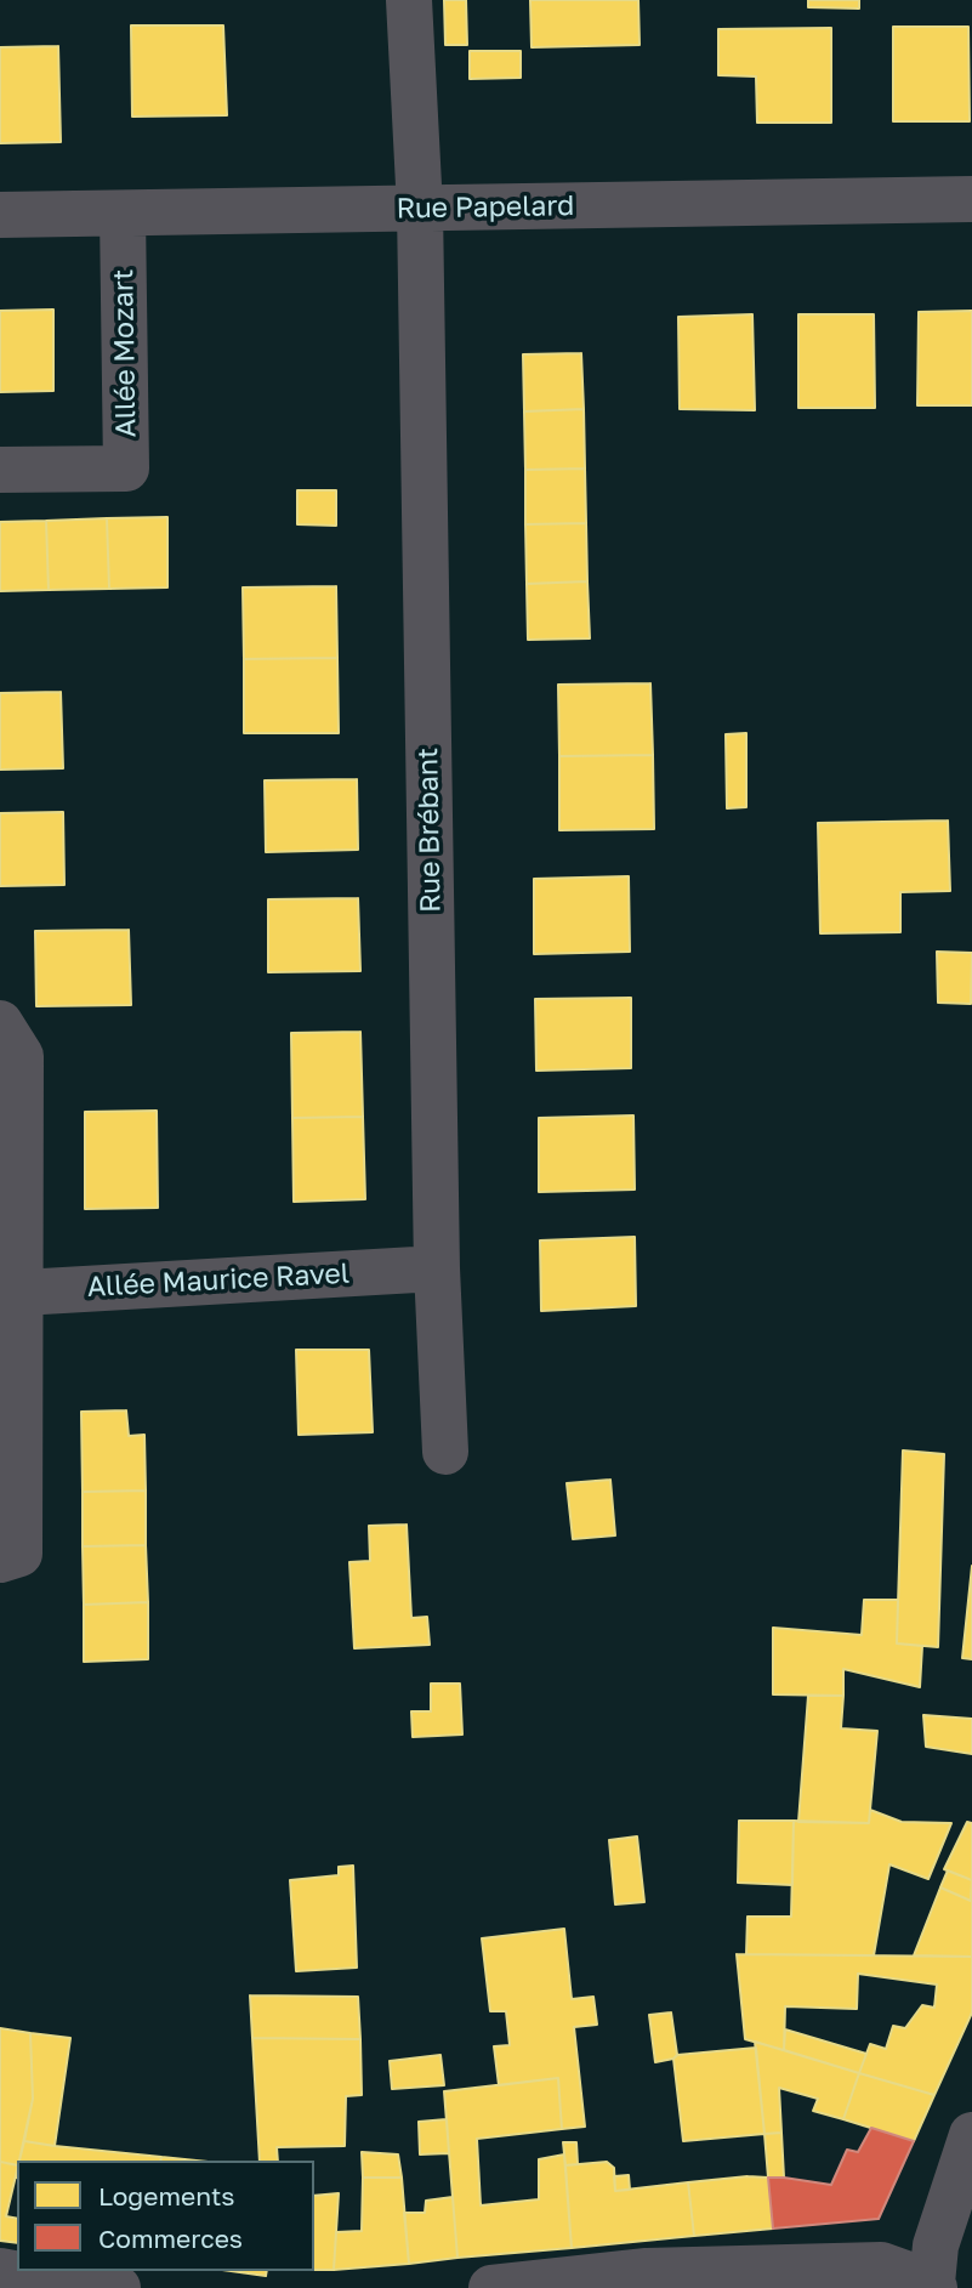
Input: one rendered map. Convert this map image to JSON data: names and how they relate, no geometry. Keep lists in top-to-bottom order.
{
  "streets": {
    "street": [
      "Rue Papelard",
      "Allée Mozart",
      "Rue Brébant",
      "Allée Maurice Ravel"
    ]
  },
  "crossings": [
    ["Rue Papelard", "Allée Mozart"],
    ["Rue Papelard", "Rue Brébant"],
    ["Rue Brébant", "Allée Maurice Ravel"]
  ],
  "legend": ["Logements", "Commerces"]
}
